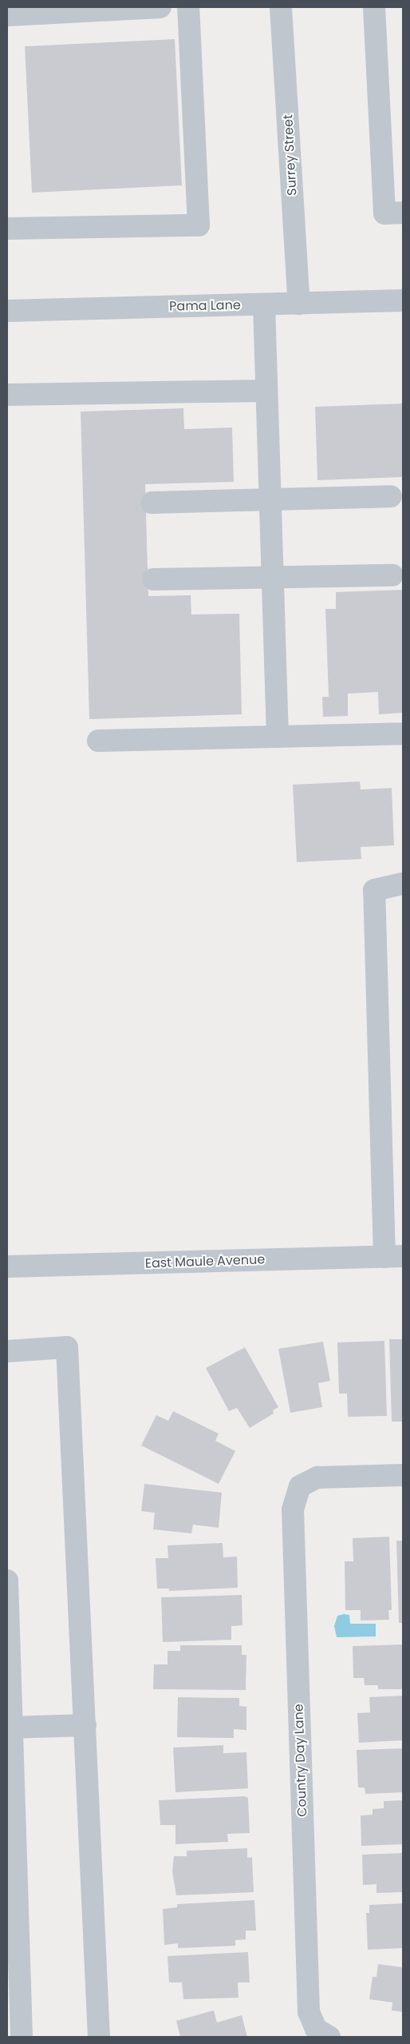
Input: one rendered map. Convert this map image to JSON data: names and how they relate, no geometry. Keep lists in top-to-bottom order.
{
  "streets": {
    "street": [
      "Surrey Street",
      "Pama Lane",
      "East Maule Avenue",
      "Country Day Lane"
    ]
  },
  "crossings": [
    ["Surrey Street", "Pama Lane"]
  ]
}
